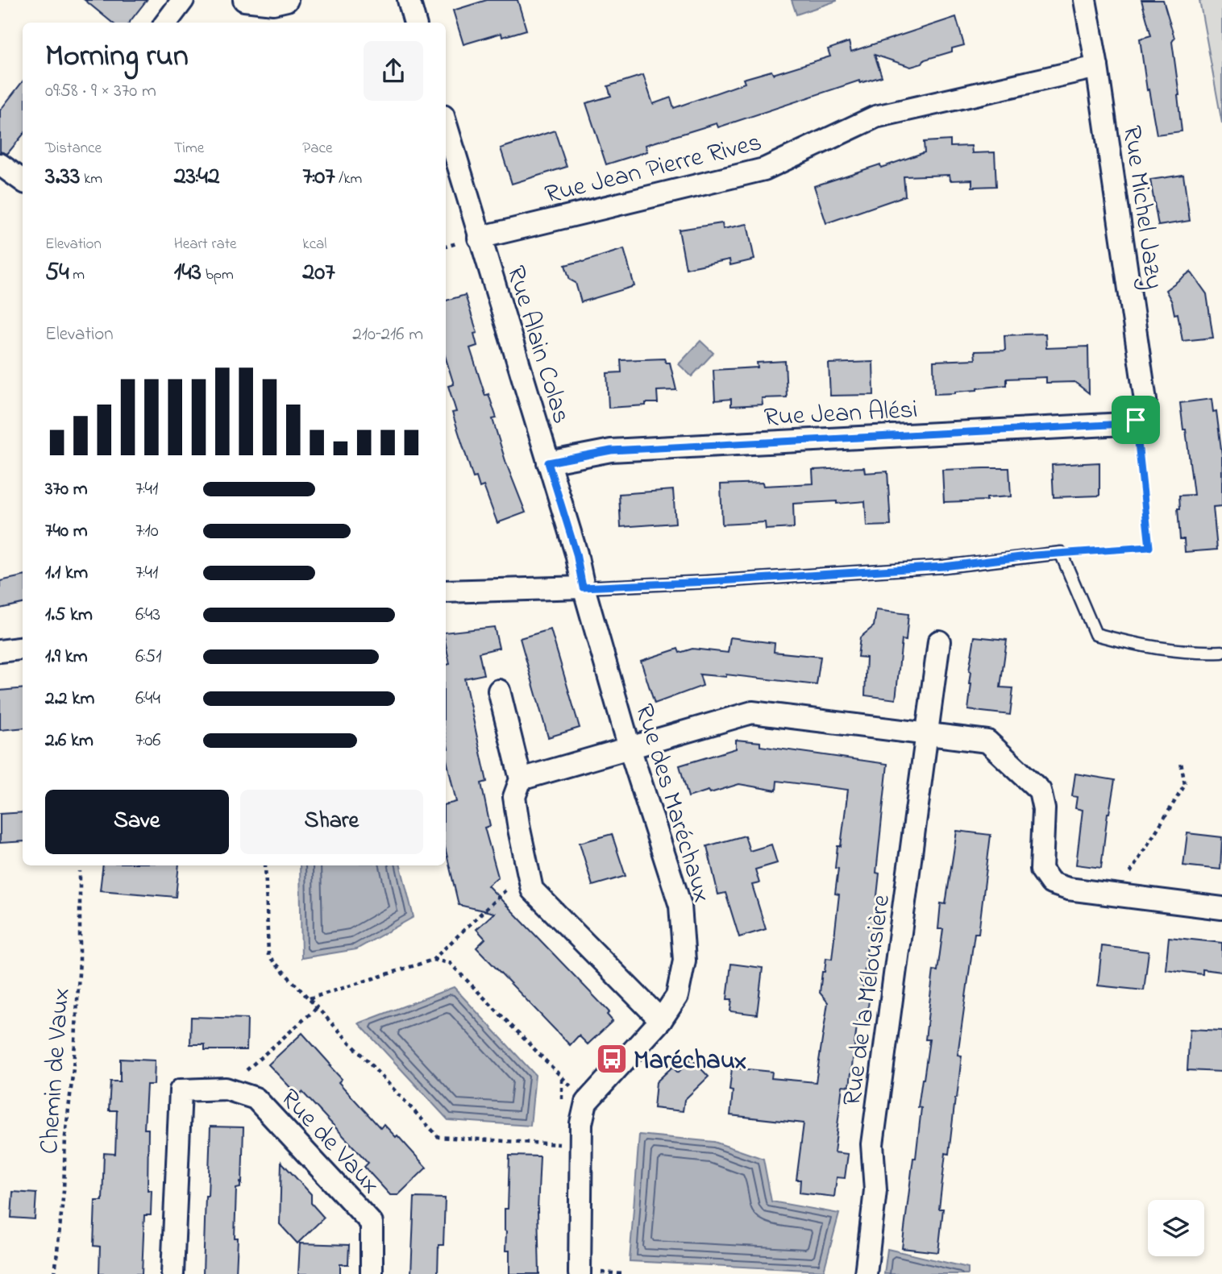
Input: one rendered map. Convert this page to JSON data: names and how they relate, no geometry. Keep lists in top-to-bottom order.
{
  "streets": {
    "street": [
      "Rue Jean Pierre Rives",
      "Rue Michel Jazy",
      "Rue Alain Colas",
      "Rue Jean Alési",
      "Rue des Maréchaux",
      "Rue de la Mélousière",
      "Rue de Vaux"
    ],
    "path": ["Chemin de Vaux"]
  },
  "crossings": [
    ["Rue Jean Pierre Rives", "Rue Michel Jazy"],
    ["Rue Jean Pierre Rives", "Rue Alain Colas"],
    ["Rue Michel Jazy", "Rue Jean Alési"],
    ["Rue Alain Colas", "Rue Jean Alési"],
    ["Rue Alain Colas", "Rue des Maréchaux"]
  ],
  "places": {
    "bus stop": ["Maréchaux"]
  },
  "page": {
    "heading": ["Morning run", "09:58 · 9 × 370 m"],
    "stats": [
      ["Distance", "3.33 km"],
      ["Time", "23:42"],
      ["Pace", "7:07 /km"],
      ["Elevation", "54 m"],
      ["Heart rate", "143 bpm"],
      ["kcal", "207"]
    ],
    "chart": ["Elevation", "210–216 m"],
    "list": [
      {
        "name": "370 m",
        "note": "7:41"
      },
      {
        "name": "740 m",
        "note": "7:10"
      },
      {
        "name": "1.1 km",
        "note": "7:41"
      },
      {
        "name": "1.5 km",
        "note": "6:43"
      },
      {
        "name": "1.9 km",
        "note": "6:51"
      },
      {
        "name": "2.2 km",
        "note": "6:44"
      },
      {
        "name": "2.6 km",
        "note": "7:06"
      }
    ],
    "buttons": ["Save", "Share"]
  }
}
